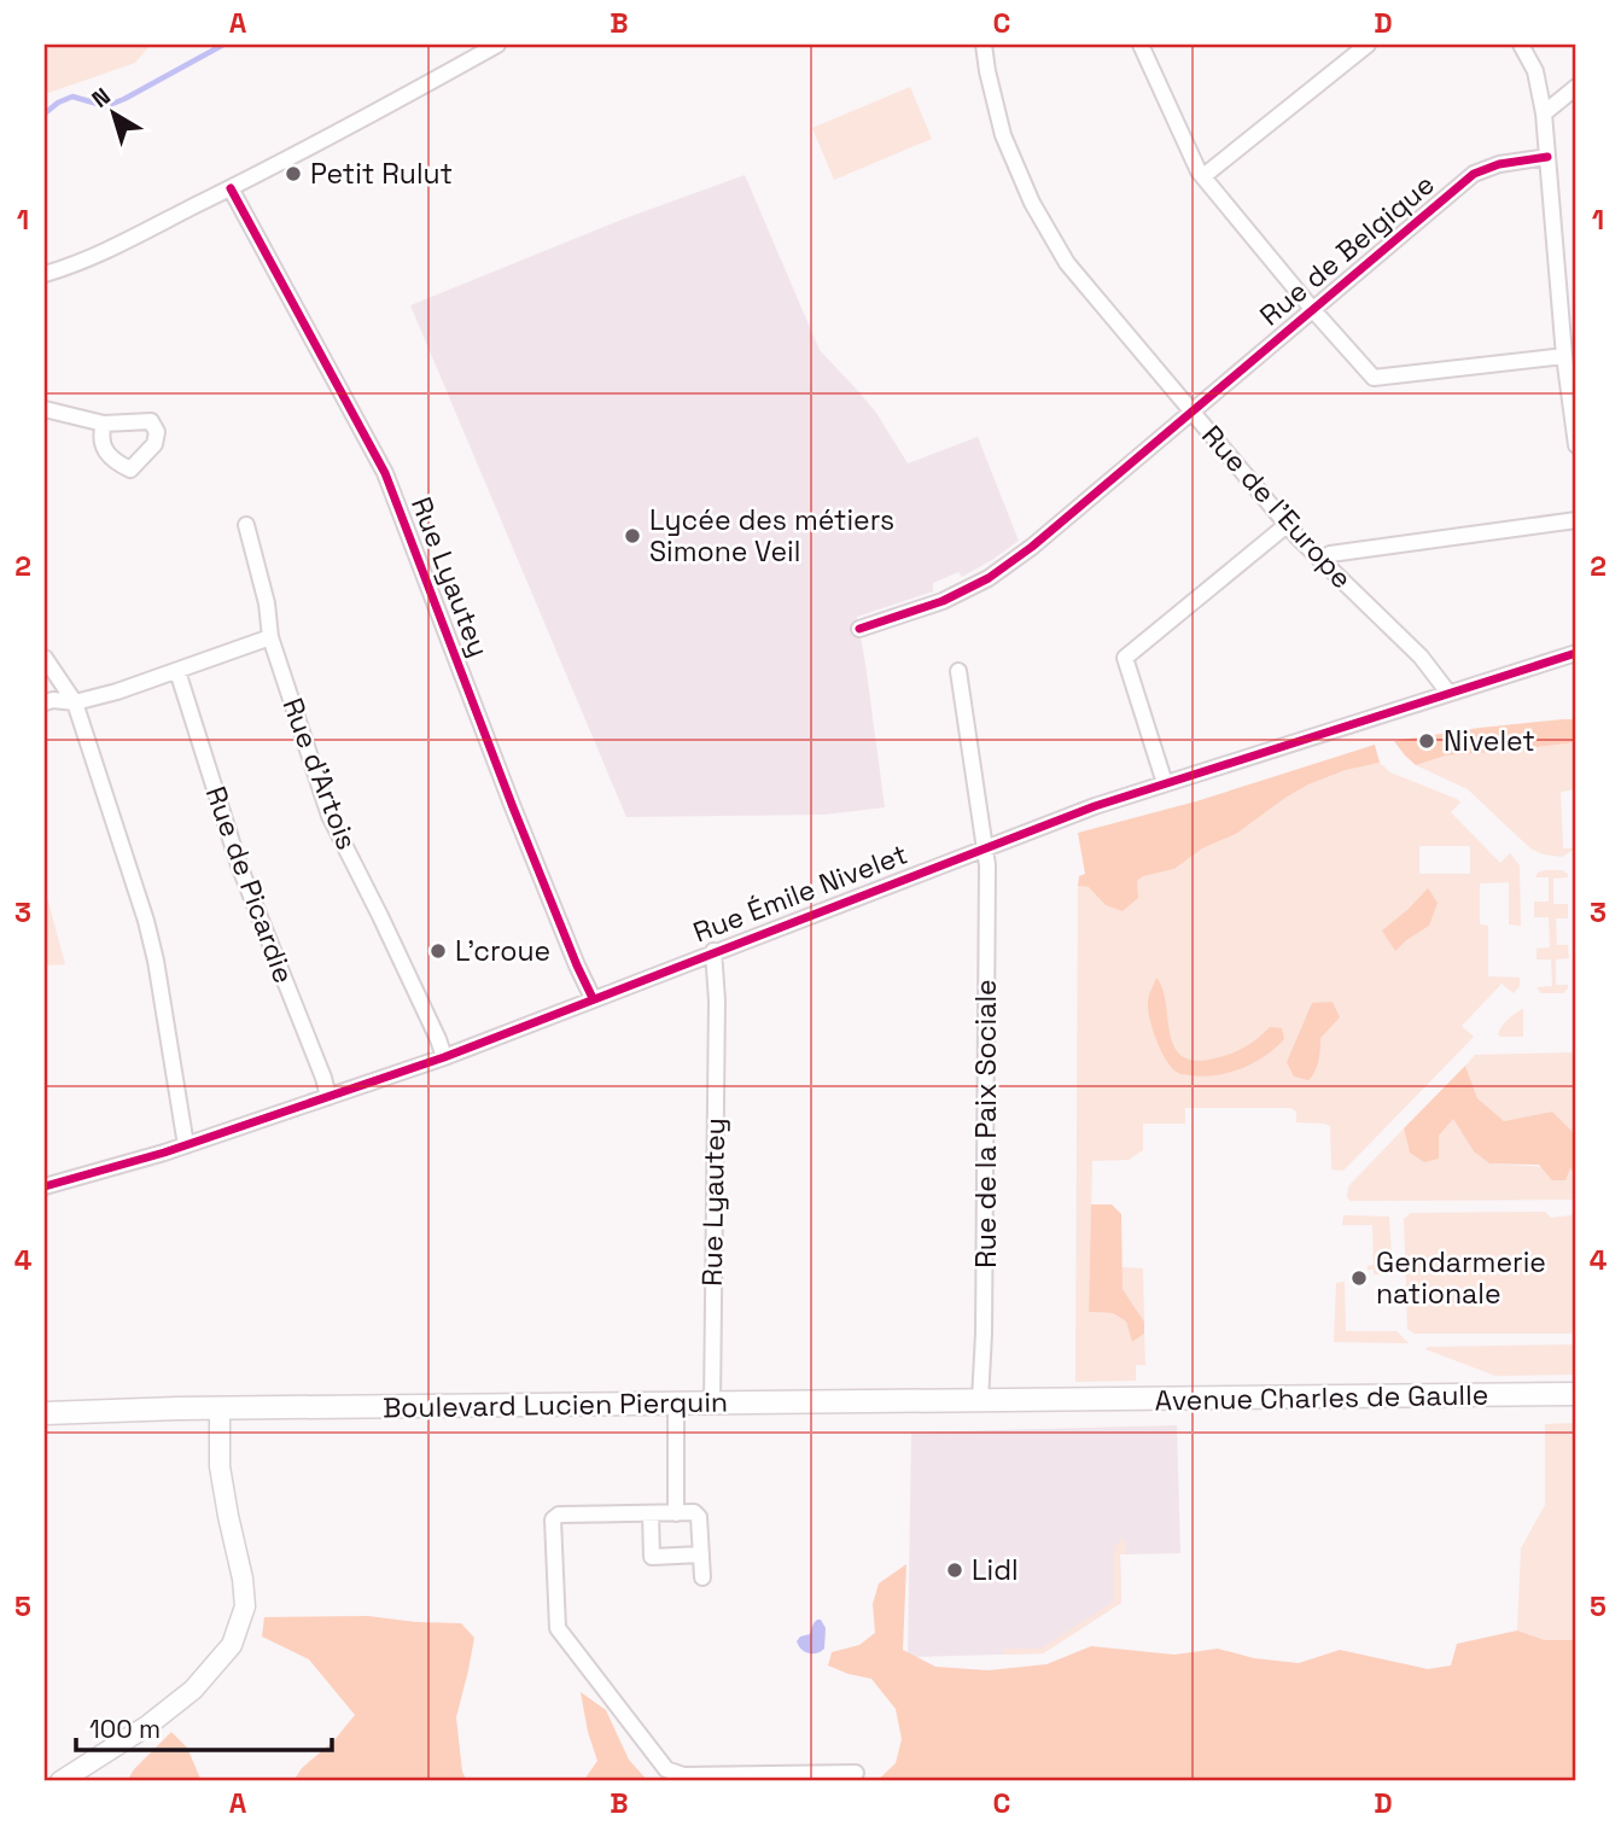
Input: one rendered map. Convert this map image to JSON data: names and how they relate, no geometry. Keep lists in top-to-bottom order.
{
  "streets": {
    "main road": ["Avenue Charles de Gaulle", "Boulevard Lucien Pierquin"],
    "street": [
      "Rue de Belgique",
      "Rue de l'Europe",
      "Rue Lyautey",
      "Rue d'Artois",
      "Rue de Picardie",
      "Rue Émile Nivelet",
      "Rue de la Paix Sociale"
    ]
  },
  "crossings": [
    ["Rue de Belgique", "Rue de l'Europe"],
    ["Rue de l'Europe", "Rue Émile Nivelet"],
    ["Rue Lyautey", "Rue Émile Nivelet"],
    ["Rue Lyautey", "Boulevard Lucien Pierquin"],
    ["Rue d'Artois", "Rue Émile Nivelet"],
    ["Rue de Picardie", "Rue Émile Nivelet"],
    ["Rue Émile Nivelet", "Rue de la Paix Sociale"],
    ["Rue de la Paix Sociale", "Boulevard Lucien Pierquin"],
    ["Avenue Charles de Gaulle", "Boulevard Lucien Pierquin"]
  ],
  "places": [
    "Petit Rulut",
    "Lycée des métiers Simone Veil",
    "Nivelet",
    "L'croue",
    "Gendarmerie nationale",
    "Lidl"
  ],
  "scale_bar": "100 m",
  "north": "top left",
  "grid": {
    "columns": [
      "A",
      "B",
      "C",
      "D"
    ],
    "rows": [
      "1",
      "2",
      "3",
      "4",
      "5"
    ]
  }
}
